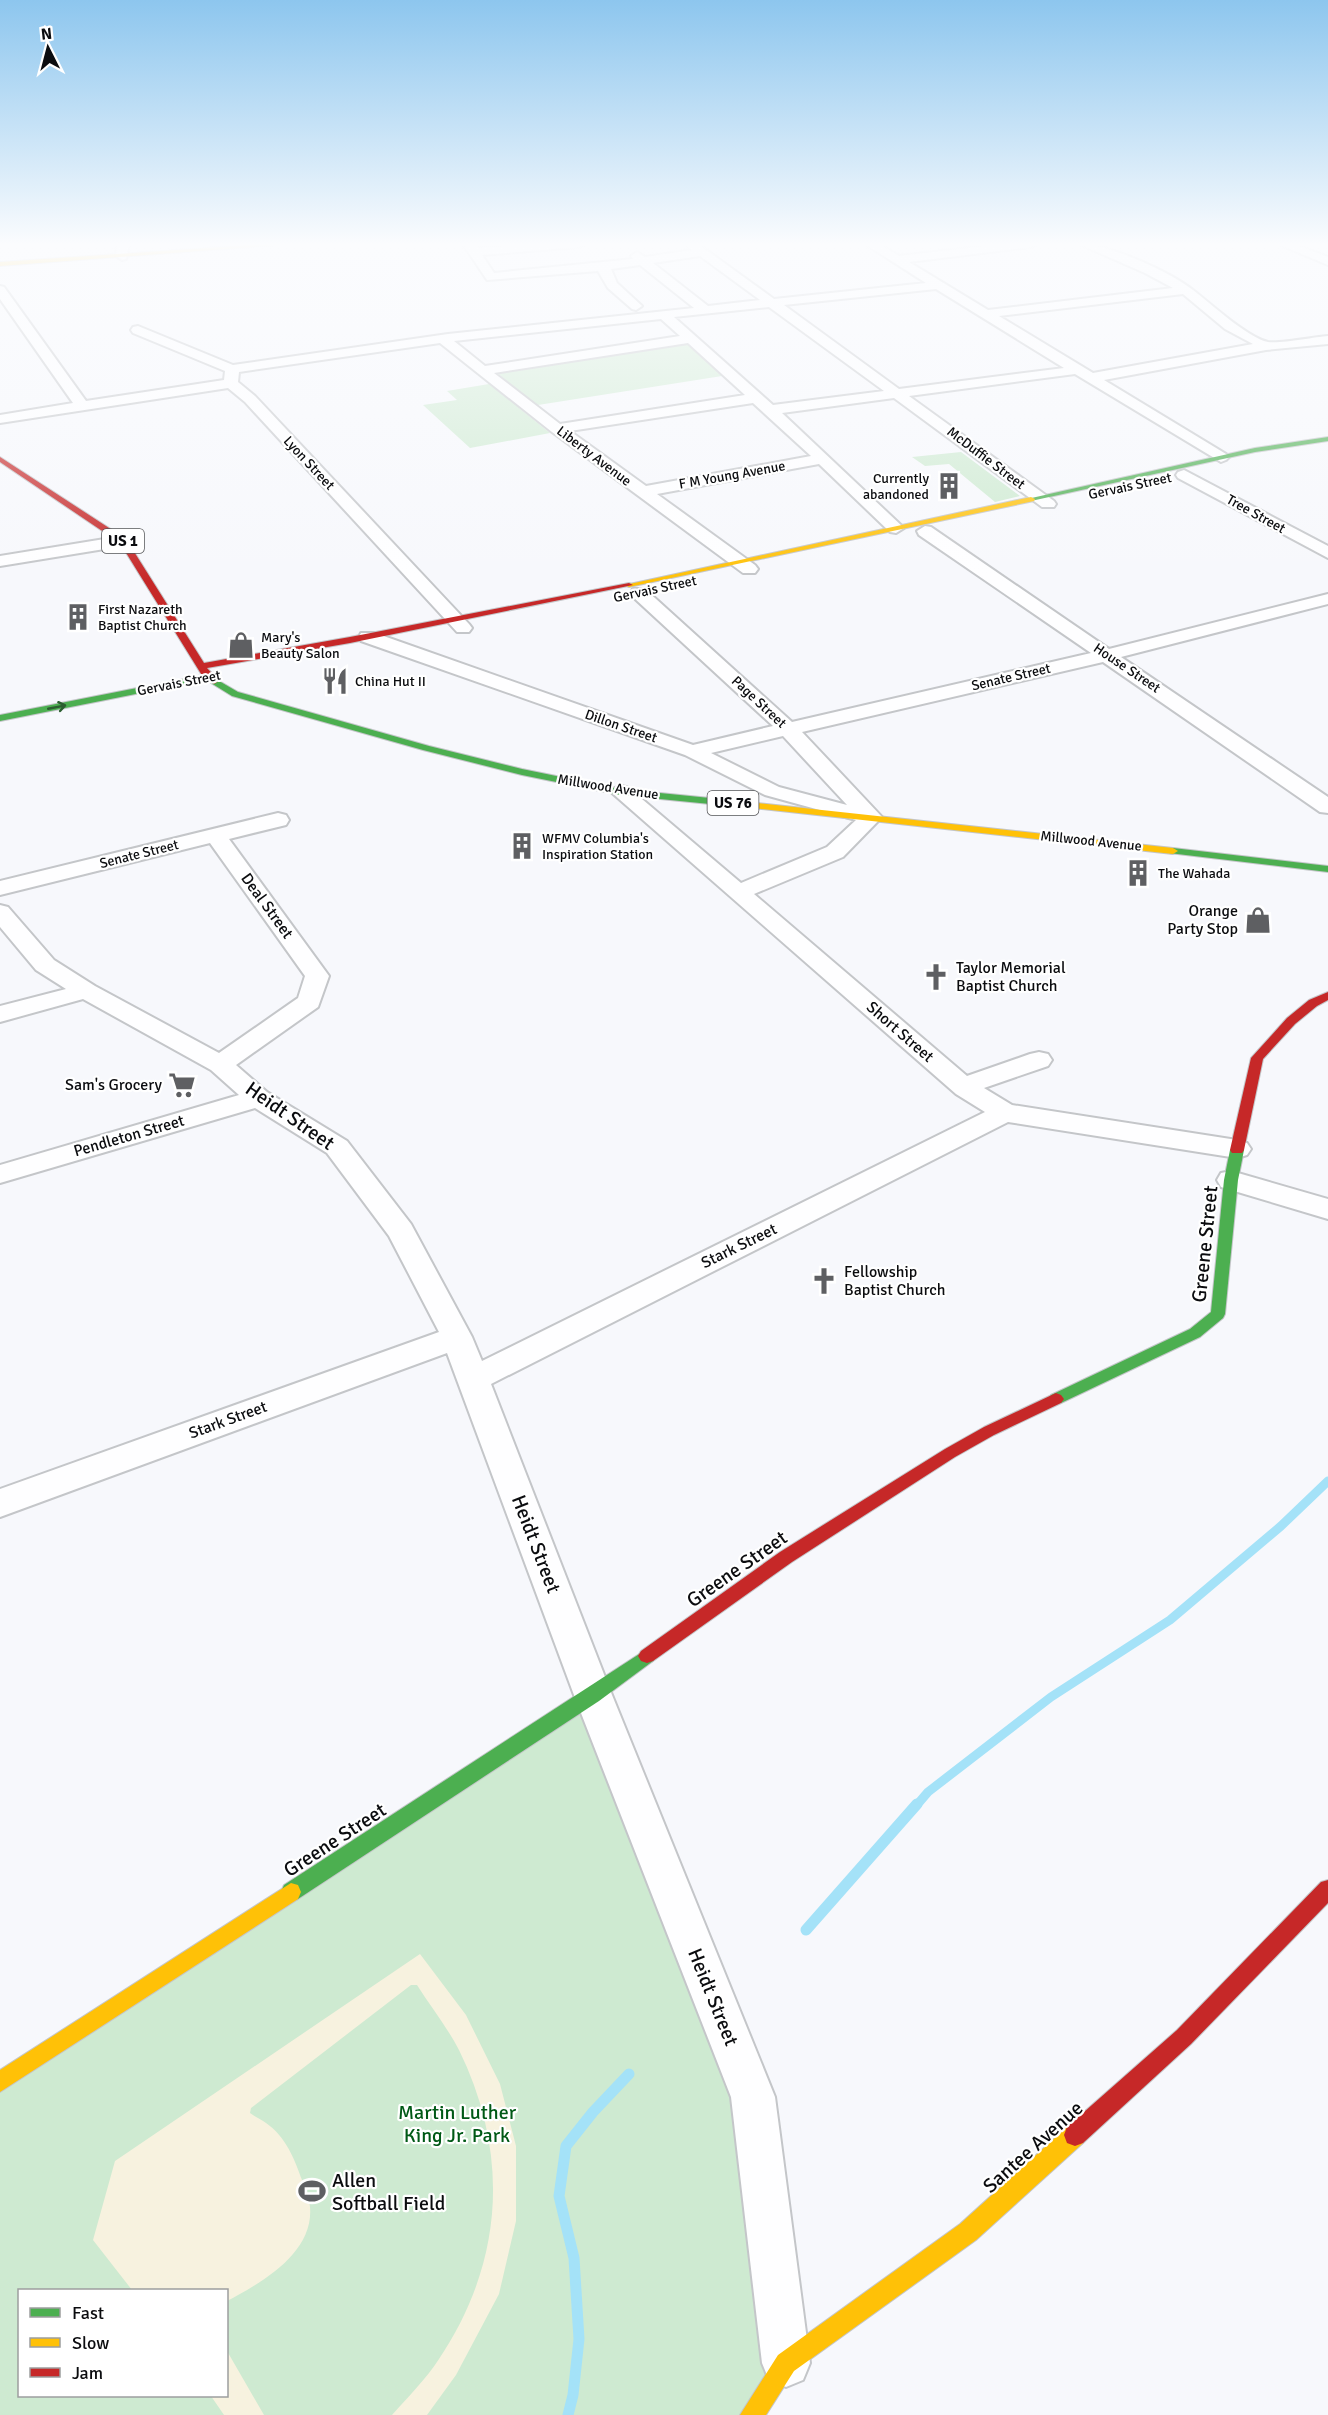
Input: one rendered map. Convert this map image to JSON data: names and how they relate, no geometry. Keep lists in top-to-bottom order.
{
  "streets": {
    "main road": [
      "Gervais Street",
      "US 1",
      "Millwood Avenue",
      "US 76",
      "Greene Street",
      "Santee Avenue"
    ],
    "street": [
      "Liberty Avenue",
      "McDuffie Street",
      "Lyon Street",
      "F M Young Avenue",
      "Tree Street",
      "House Street",
      "Senate Street",
      "Page Street",
      "Dillon Street",
      "Deal Street",
      "Short Street",
      "Heidt Street",
      "Pendleton Street",
      "Stark Street"
    ]
  },
  "crossings": [
    ["Liberty Avenue", "F M Young Avenue"],
    ["Liberty Avenue", "Gervais Street"],
    ["McDuffie Street", "Gervais Street"],
    ["Lyon Street", "Gervais Street"],
    ["Gervais Street", "Tree Street"],
    ["Gervais Street", "House Street"],
    ["Gervais Street", "Page Street"],
    ["Gervais Street", "Dillon Street"],
    ["Gervais Street", "Millwood Avenue"],
    ["House Street", "Senate Street"],
    ["Senate Street", "Page Street"],
    ["Senate Street", "Dillon Street"],
    ["Senate Street", "Deal Street"],
    ["Page Street", "Dillon Street"],
    ["Page Street", "Millwood Avenue"],
    ["Dillon Street", "Millwood Avenue"],
    ["Millwood Avenue", "Short Street"],
    ["Deal Street", "Heidt Street"],
    ["Short Street", "Greene Street"],
    ["Short Street", "Stark Street"],
    ["Heidt Street", "Pendleton Street"],
    ["Heidt Street", "Greene Street"],
    ["Heidt Street", "Stark Street"],
    ["Heidt Street", "Santee Avenue"]
  ],
  "parks": ["Martin Luther King Jr. Park"],
  "places": {
    "building": [
      "Currently abandoned",
      "First Nazareth Baptist Church",
      "WFMV Columbia's Inspiration Station",
      "The Wahada"
    ],
    "shop": ["Mary's Beauty Salon", "Orange Party Stop"],
    "restaurant": ["China Hut II"],
    "church": ["Taylor Memorial Baptist Church", "Fellowship Baptist Church"],
    "supermarket": ["Sam's Grocery"],
    "sports": ["Allen Softball Field"]
  },
  "legend": ["Fast", "Slow", "Jam"],
  "north": "top"
}
